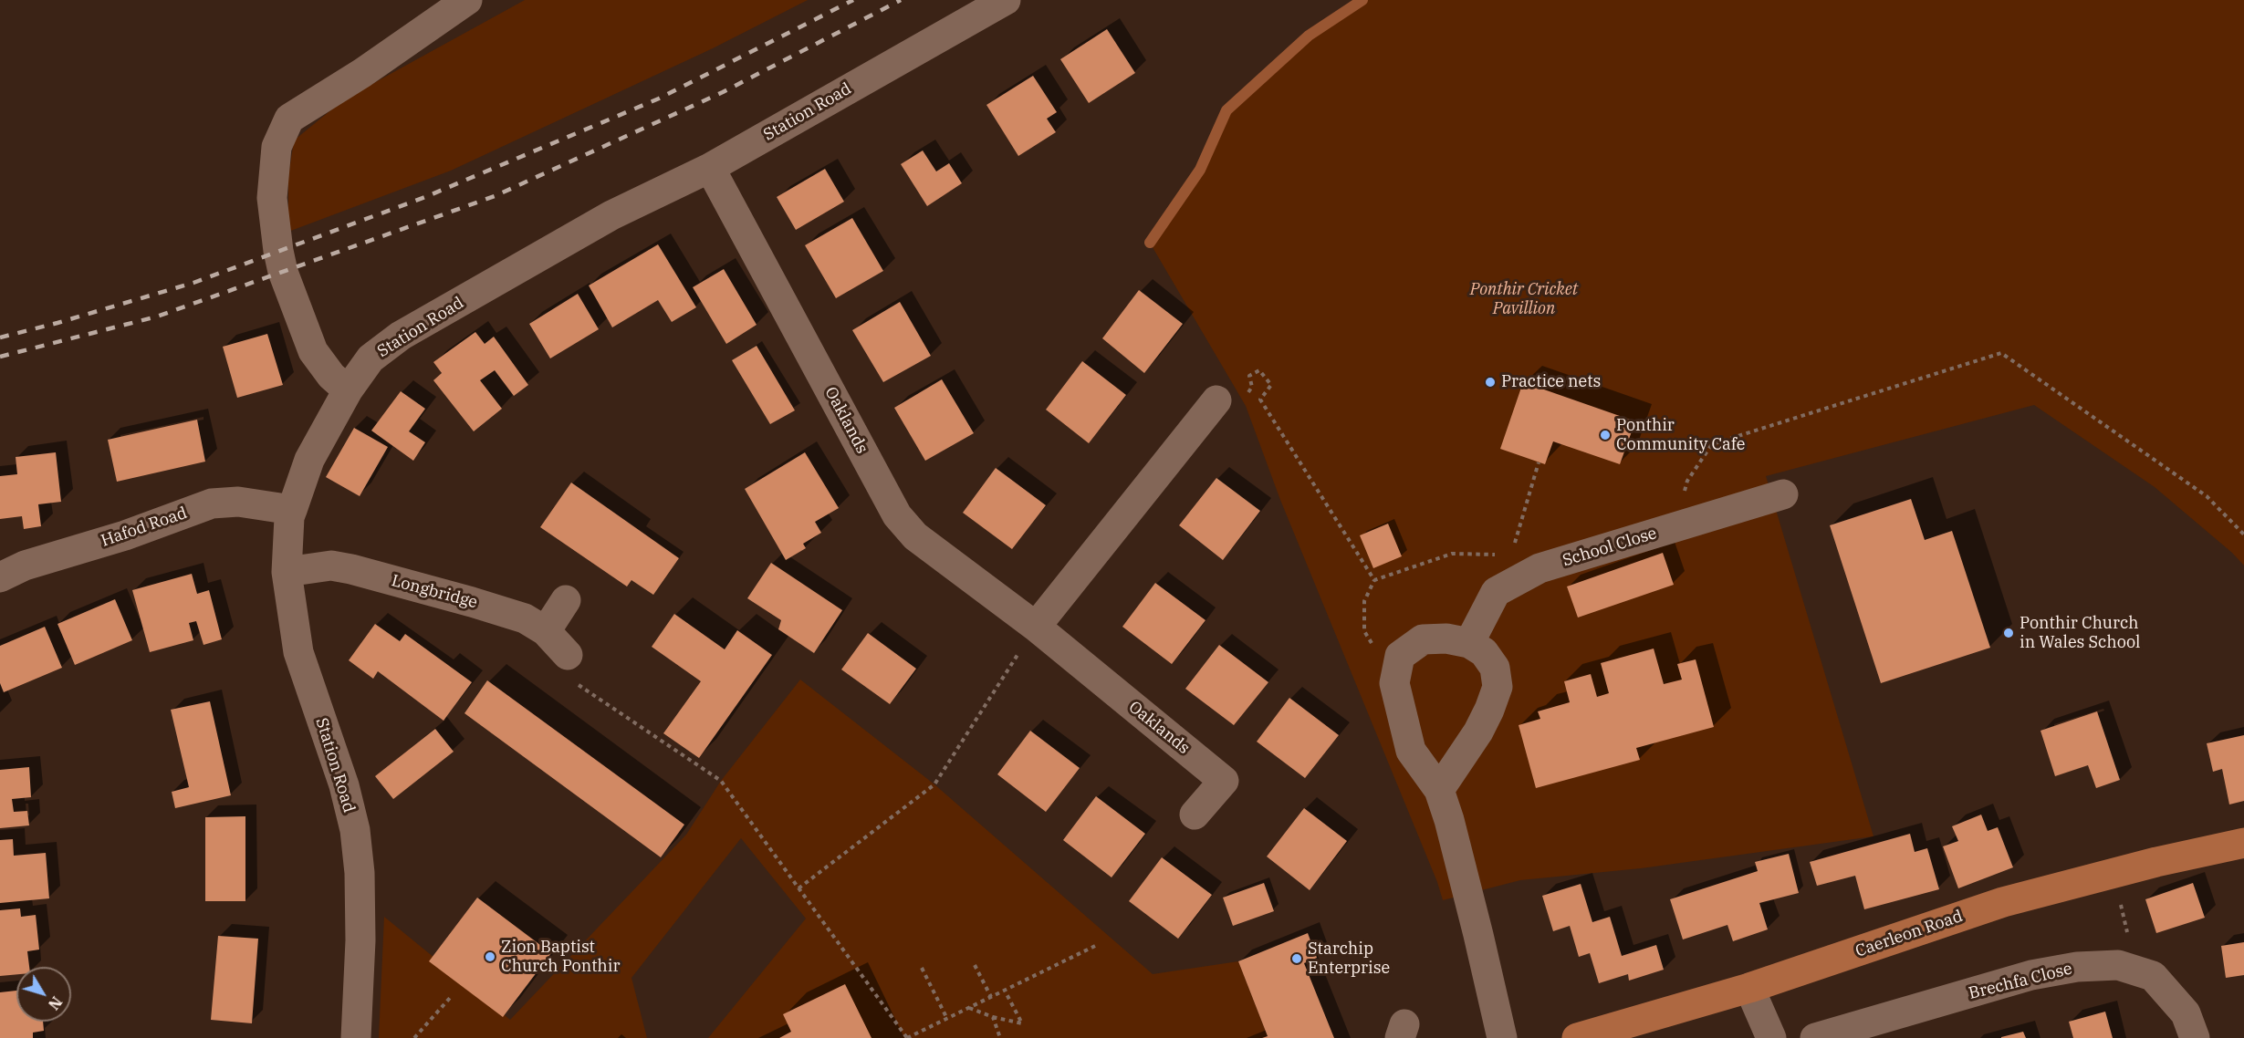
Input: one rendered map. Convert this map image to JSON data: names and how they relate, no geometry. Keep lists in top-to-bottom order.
{
  "streets": {
    "main road": ["Caerleon Road"],
    "street": [
      "Station Road",
      "Oaklands",
      "Hafod Road",
      "School Close",
      "Longbridge",
      "Brechfa Close"
    ]
  },
  "crossings": [
    ["Station Road", "Oaklands"],
    ["Station Road", "Hafod Road"],
    ["Station Road", "Longbridge"]
  ],
  "parks": ["Ponthir Cricket Pavillion"],
  "places": [
    "Practice nets",
    "Ponthir Community Cafe",
    "Ponthir Church in Wales School",
    "Zion Baptist Church Ponthir",
    "Starchip Enterprise"
  ],
  "north": "bottom right"
}
